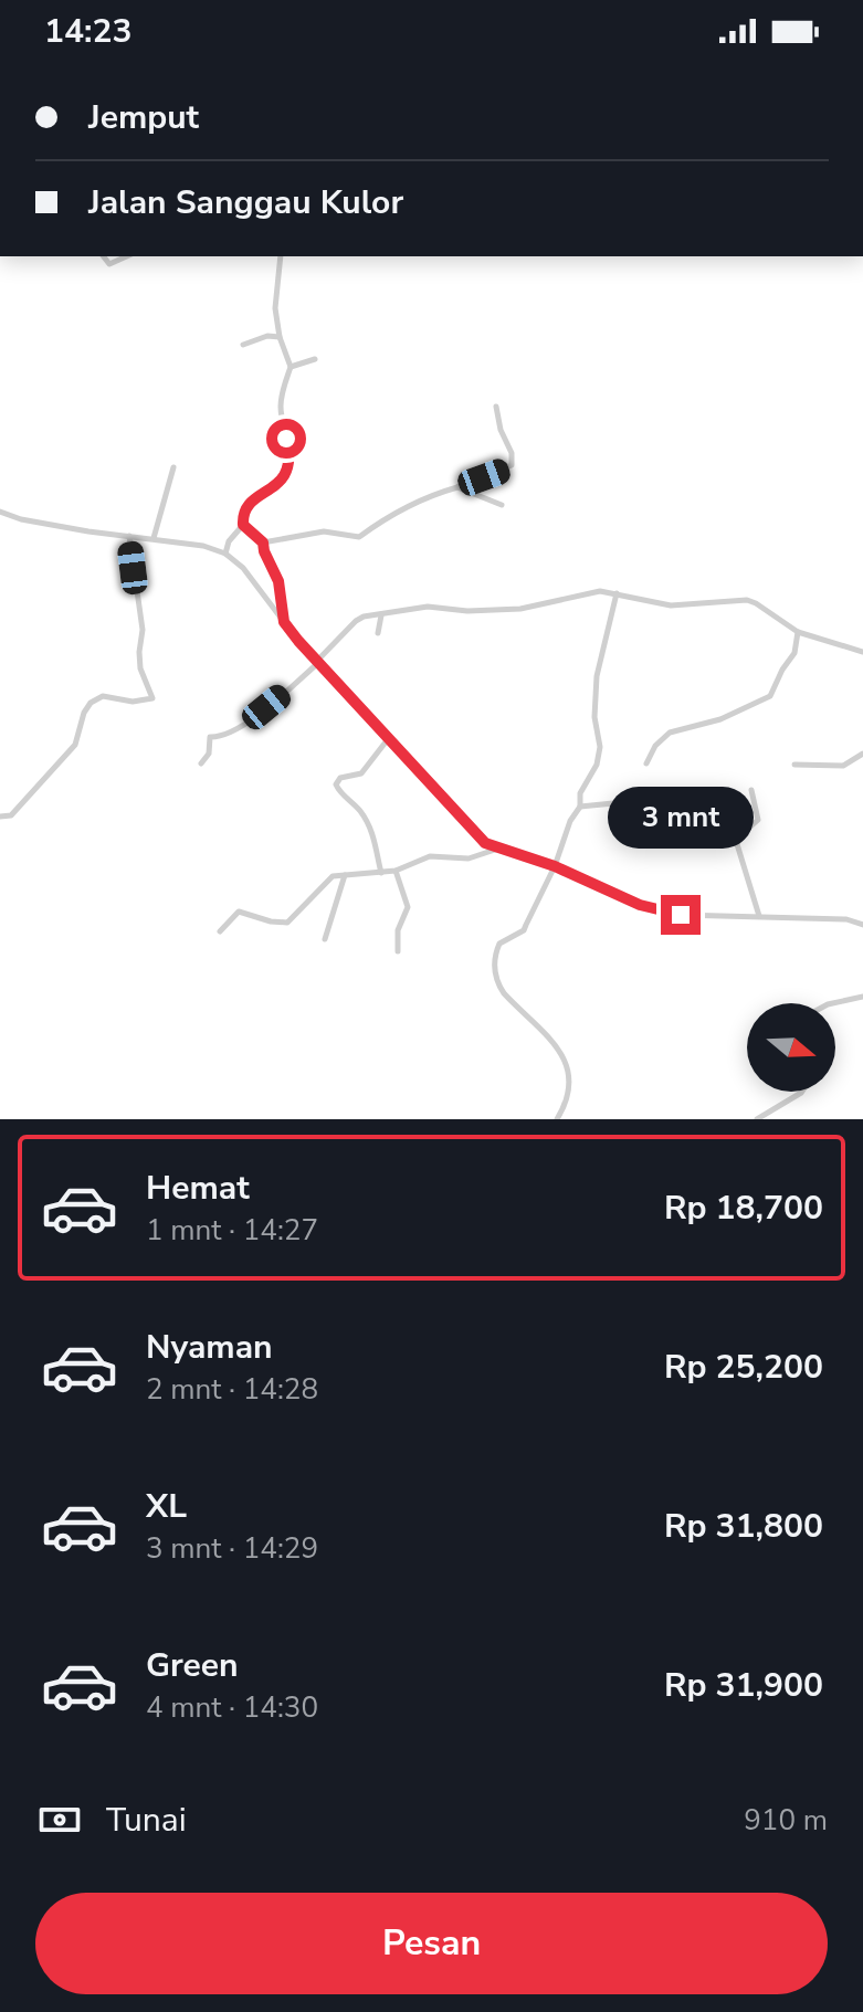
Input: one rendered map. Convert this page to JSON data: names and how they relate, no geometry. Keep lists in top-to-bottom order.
{
  "north": "right",
  "page": {
    "status": "14:23",
    "banner": ["Jemput", "Jalan Sanggau Kulor"],
    "bubble": "3 mnt",
    "list": [
      {
        "name": "Hemat",
        "note": "1 mnt · 14:27",
        "value": "Rp 18,700"
      },
      {
        "name": "Nyaman",
        "note": "2 mnt · 14:28",
        "value": "Rp 25,200"
      },
      {
        "name": "XL",
        "note": "3 mnt · 14:29",
        "value": "Rp 31,800"
      },
      {
        "name": "Green",
        "note": "4 mnt · 14:30",
        "value": "Rp 31,900"
      }
    ],
    "pay": ["Tunai", "910 m"],
    "buttons": "Pesan"
  }
}
